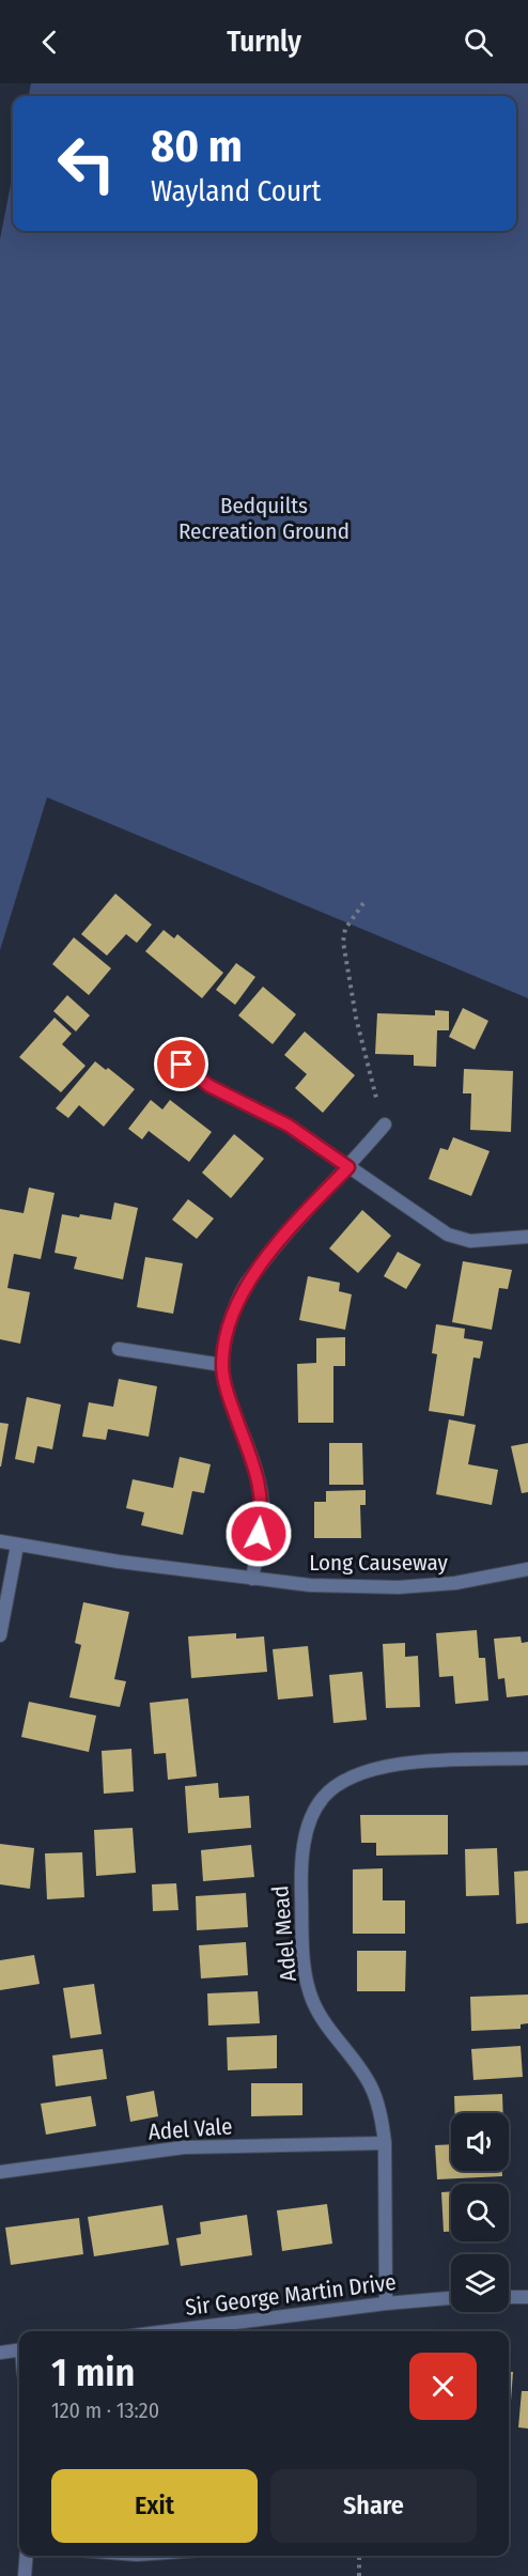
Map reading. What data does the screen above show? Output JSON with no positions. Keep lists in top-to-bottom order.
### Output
{
  "streets": {
    "street": [
      "Long Causeway",
      "Adel Mead",
      "Adel Vale",
      "Sir George Martin Drive"
    ]
  },
  "crossings": [
    ["Adel Mead", "Adel Vale"],
    ["Adel Mead", "Sir George Martin Drive"]
  ],
  "parks": ["Bedquilts Recreation Ground"],
  "page": {
    "header": "Turnly",
    "turn": ["80 m", "Wayland Court"],
    "heading": ["1 min", "120 m · 13:20"],
    "buttons": ["Exit", "Share"]
  }
}
